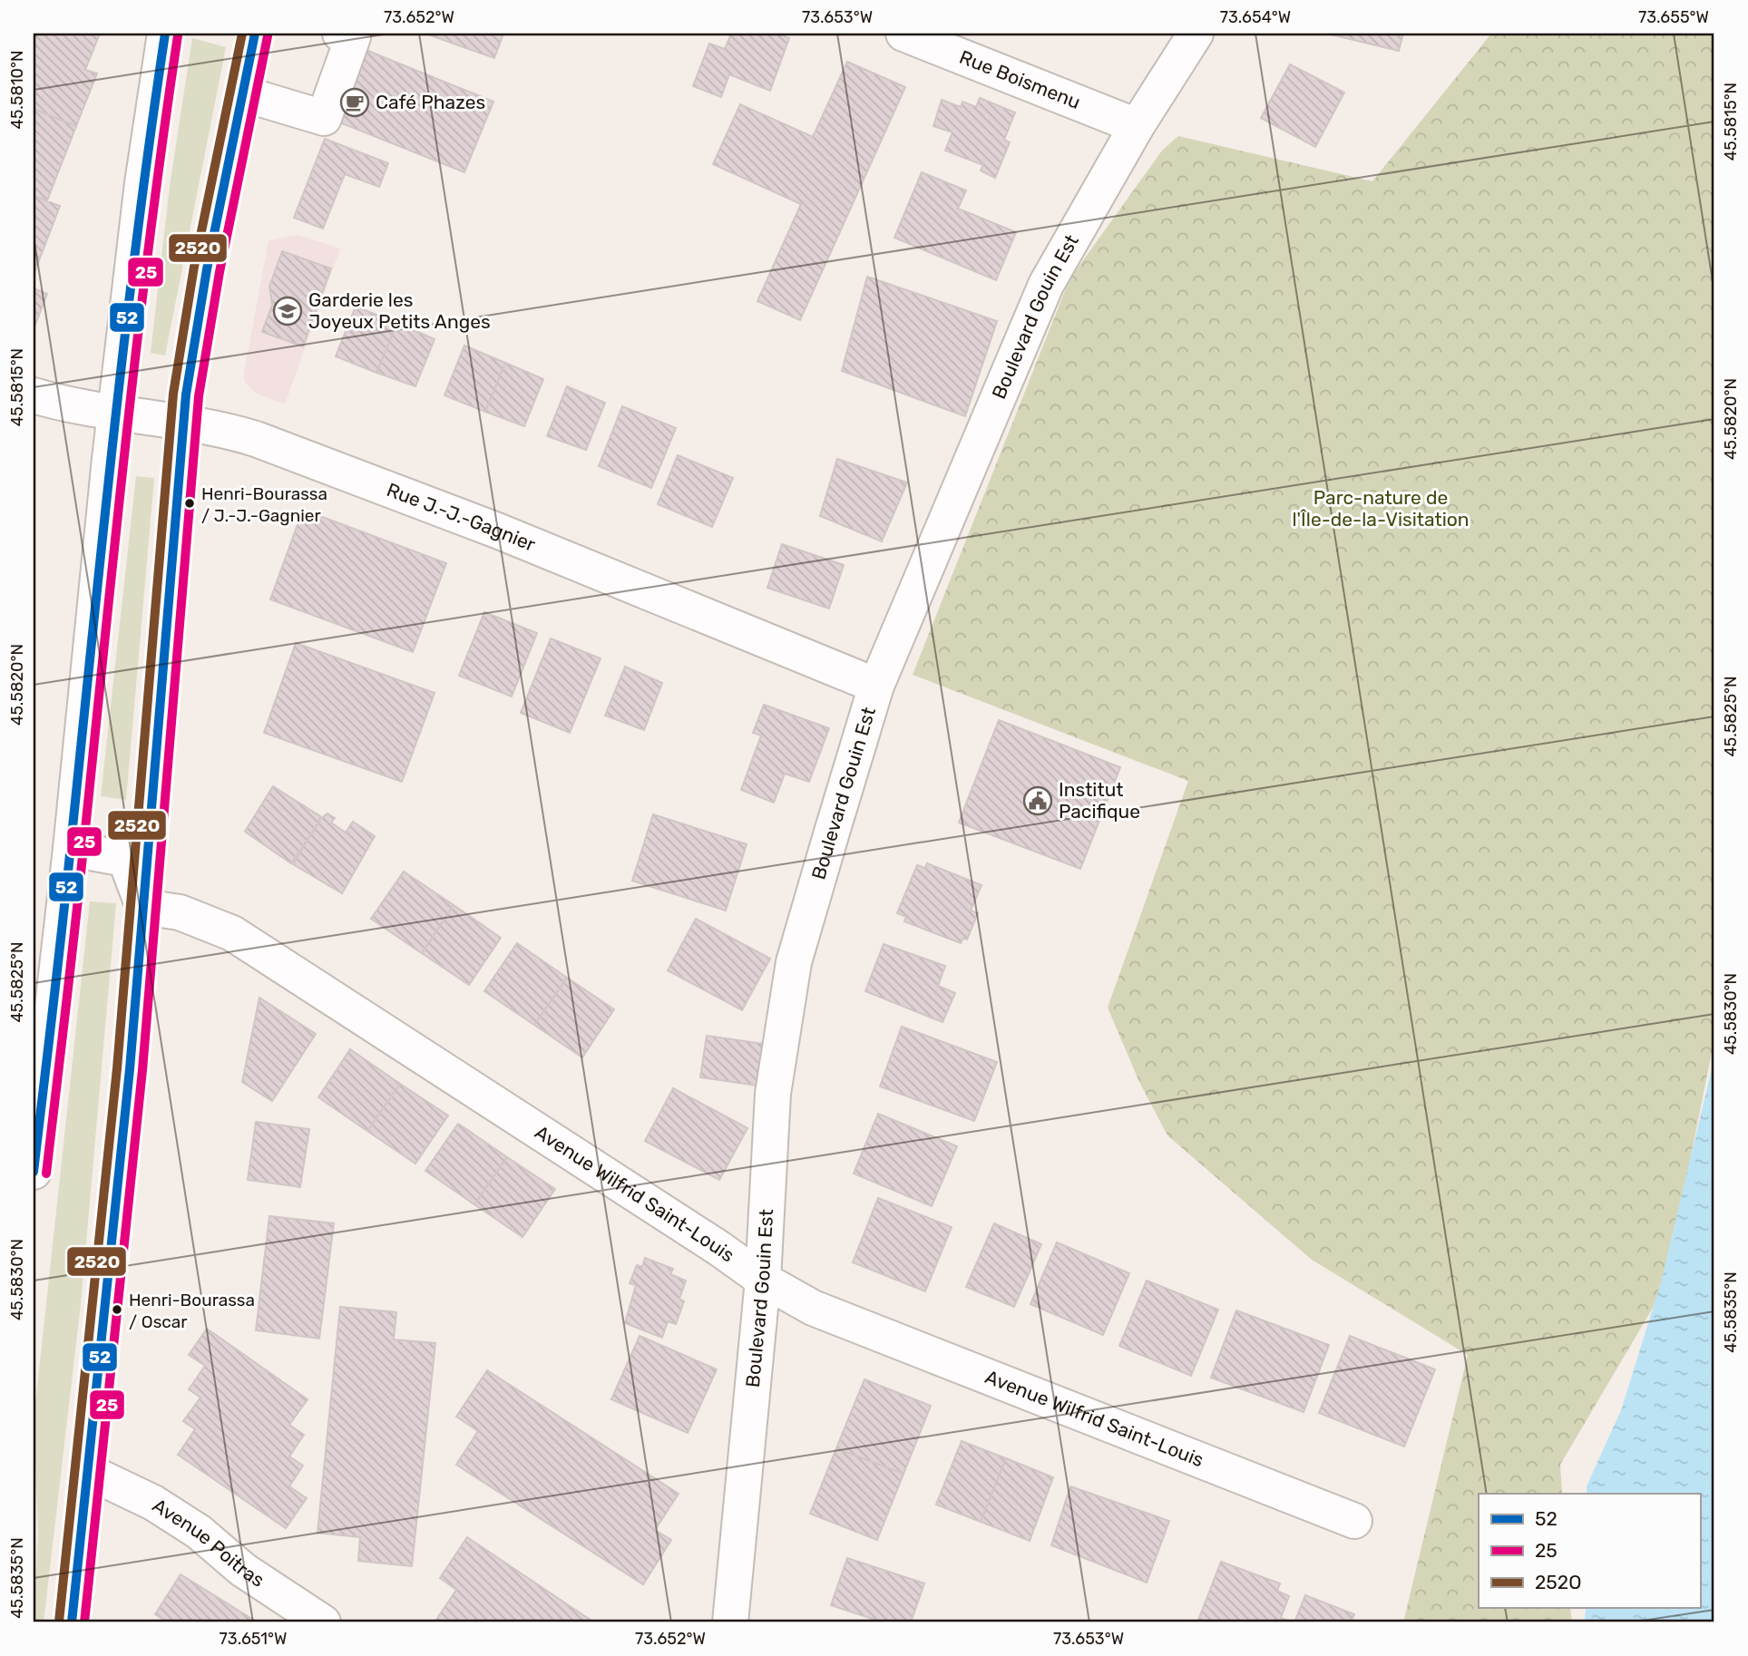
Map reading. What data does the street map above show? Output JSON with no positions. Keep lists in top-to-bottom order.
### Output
{
  "streets": {
    "street": [
      "Rue Boismenu",
      "Boulevard Gouin Est",
      "Rue J.-J.-Gagnier",
      "Avenue Wilfrid Saint-Louis",
      "Avenue Poitras"
    ]
  },
  "crossings": [
    ["Rue Boismenu", "Boulevard Gouin Est"],
    ["Boulevard Gouin Est", "Rue J.-J.-Gagnier"],
    ["Boulevard Gouin Est", "Avenue Wilfrid Saint-Louis"]
  ],
  "parks": ["Parc-nature de l'Île-de-la-Visitation"],
  "places": {
    "cafe": ["Café Phazes"],
    "school or university": ["Garderie les Joyeux Petits Anges"],
    "other": ["Henri-Bourassa / J.-J.-Gagnier", "Henri-Bourassa / Oscar"],
    "public building": ["Institut Pacifique"]
  },
  "lines": ["transit line 52", "transit line 252O", "transit line 25"],
  "legend": ["52", "25", "252O"],
  "coordinates": [
    "73.652°W",
    "73.653°W",
    "73.654°W",
    "73.655°W",
    "45.5810°N",
    "45.5815°N",
    "45.5820°N",
    "45.5825°N",
    "45.5830°N",
    "45.5835°N",
    "73.651°W"
  ]
}
